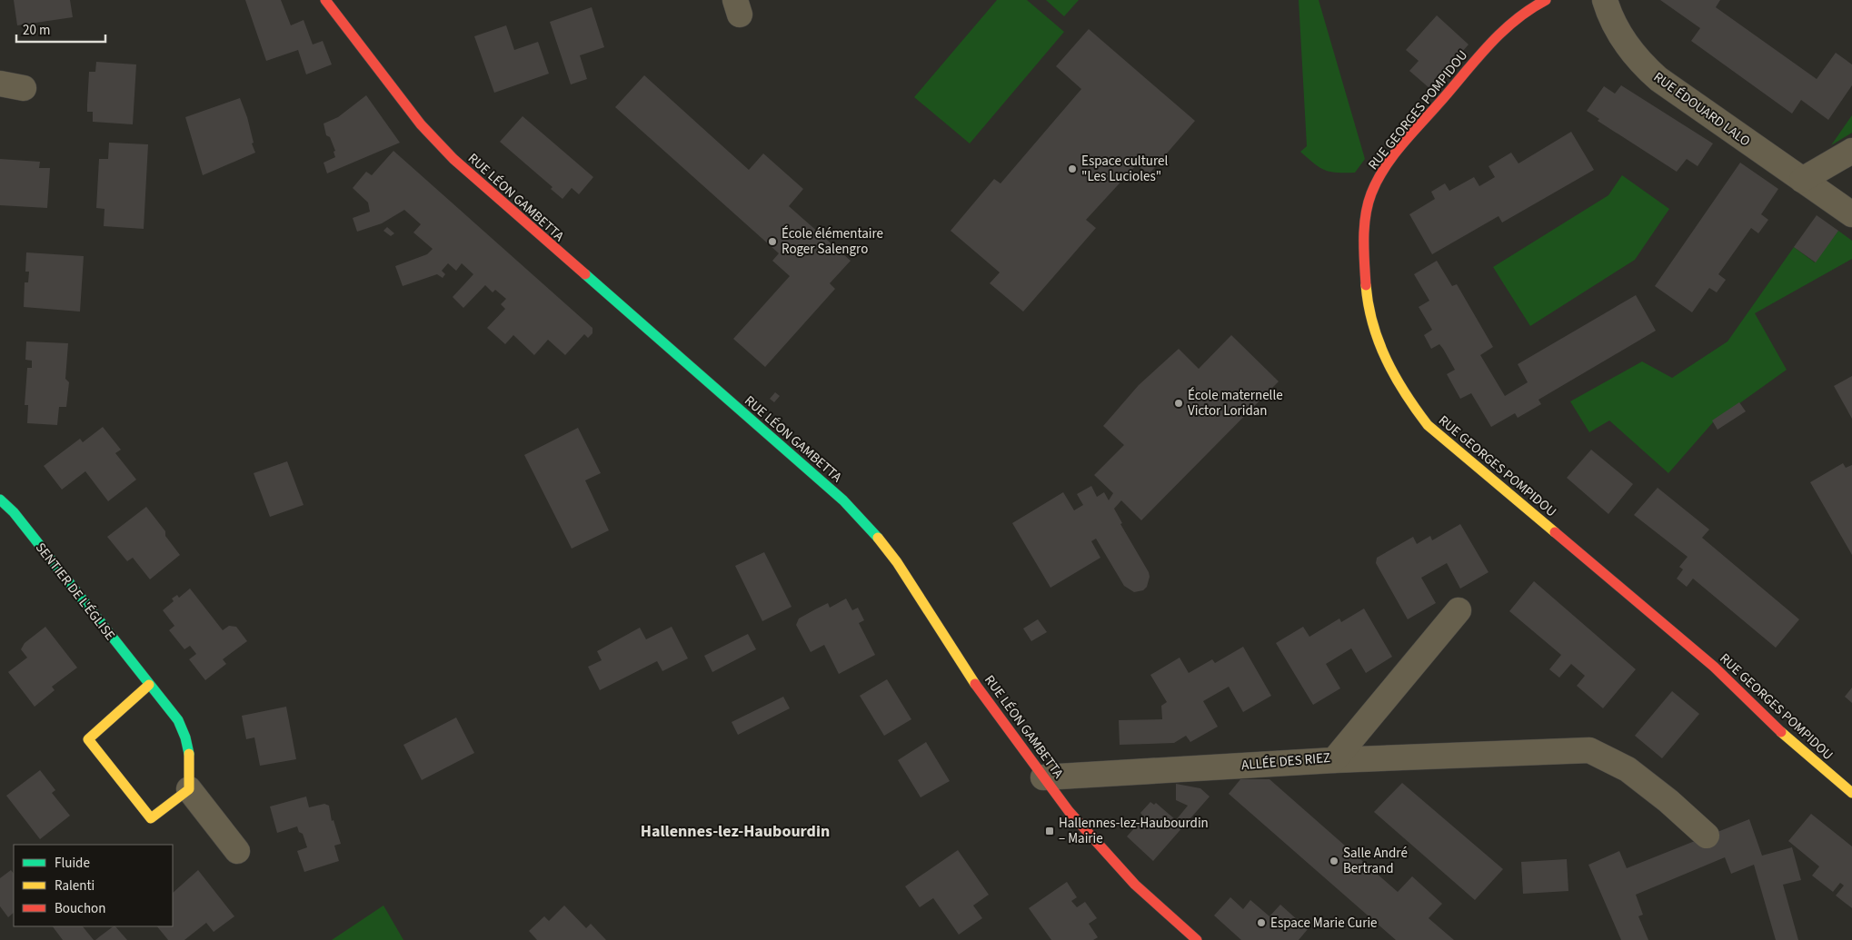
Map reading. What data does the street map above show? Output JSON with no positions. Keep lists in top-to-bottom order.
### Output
{
  "streets": {
    "street": [
      "RUE ÉDOUARD LALO",
      "RUE GEORGES POMPIDOU",
      "RUE LÉON GAMBETTA",
      "SENTIER DE L'ÉGLISE",
      "ALLÉE DES RIEZ"
    ]
  },
  "crossings": [
    ["RUE LÉON GAMBETTA", "ALLÉE DES RIEZ"]
  ],
  "districts": ["Hallennes-lez-Haubourdin"],
  "places": {
    "other": [
      "Espace culturel \"Les Lucioles\"",
      "École élémentaire Roger Salengro",
      "École maternelle Victor Loridan",
      "Salle André Bertrand",
      "Espace Marie Curie"
    ],
    "transit": ["Hallennes-lez-Haubourdin – Mairie"]
  },
  "legend": ["Fluide", "Ralenti", "Bouchon"],
  "scale_bar": "20 m"
}
